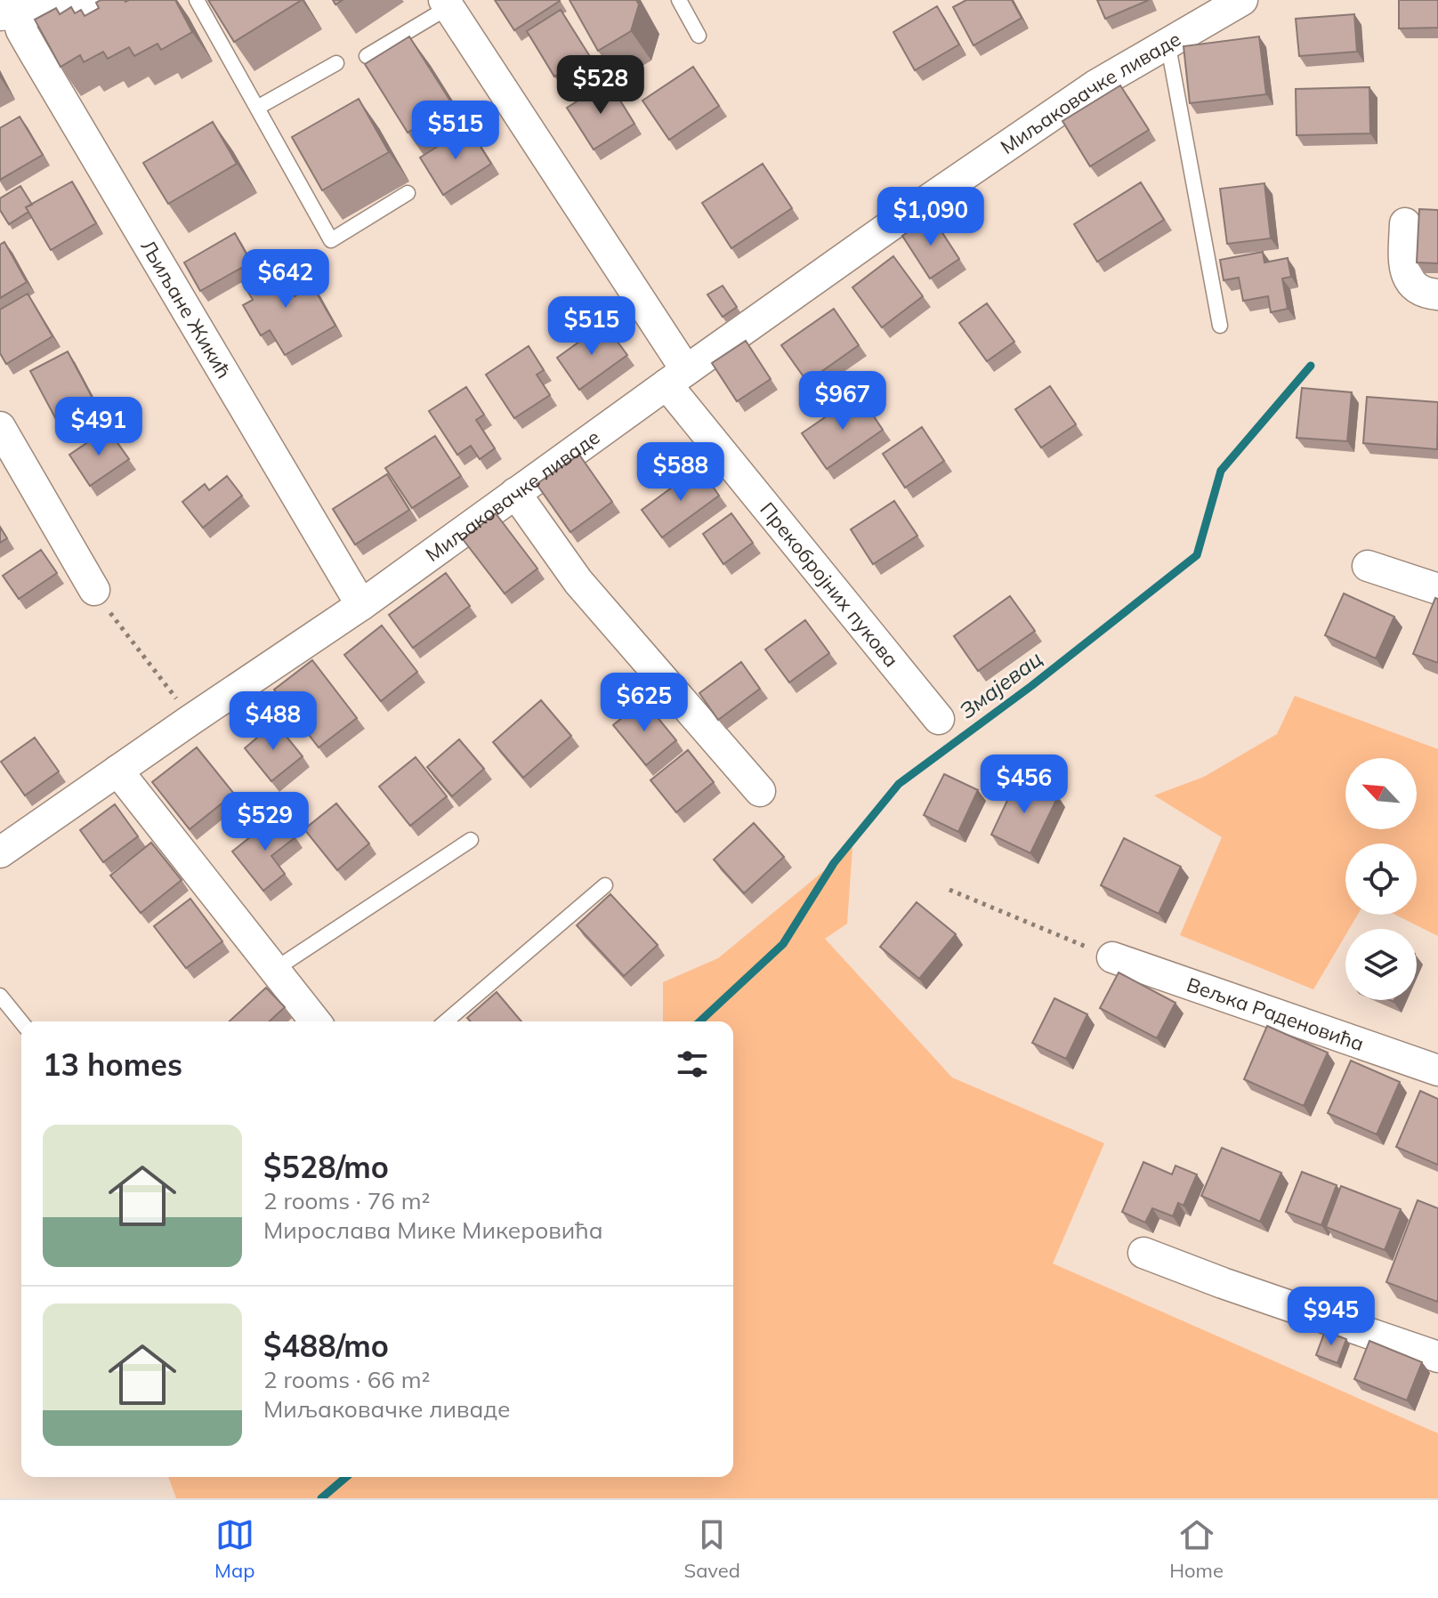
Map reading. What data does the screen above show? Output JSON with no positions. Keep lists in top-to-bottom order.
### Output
{
  "streets": {
    "street": [
      "Миљаковачке ливаде",
      "Љиљане Жикић",
      "Прекобројних пукова",
      "Вељка Раденовића"
    ]
  },
  "crossings": [
    ["Миљаковачке ливаде", "Љиљане Жикић"],
    ["Миљаковачке ливаде", "Прекобројних пукова"]
  ],
  "water": ["Змајевац"],
  "north": "top left",
  "page": {
    "price": [
      "$528",
      "$515",
      "$1,090",
      "$642",
      "$515",
      "$967",
      "$491",
      "$588",
      "$625",
      "$488",
      "$456",
      "$529",
      "$945"
    ],
    "heading": "13 homes",
    "list": [
      {
        "name": "$528/mo",
        "note": "2 rooms · 76 m² · Мирослава Мике Микеровића"
      },
      {
        "name": "$488/mo",
        "note": "2 rooms · 66 m² · Миљаковачке ливаде"
      }
    ],
    "tabs": ["Map", "Saved", "Home"]
  }
}
